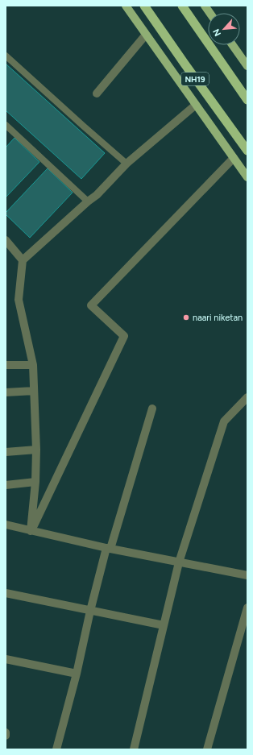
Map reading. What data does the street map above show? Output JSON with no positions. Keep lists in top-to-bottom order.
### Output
{
  "streets": {
    "highway": ["NH19"]
  },
  "places": ["naari niketan"],
  "north": "bottom left"
}
